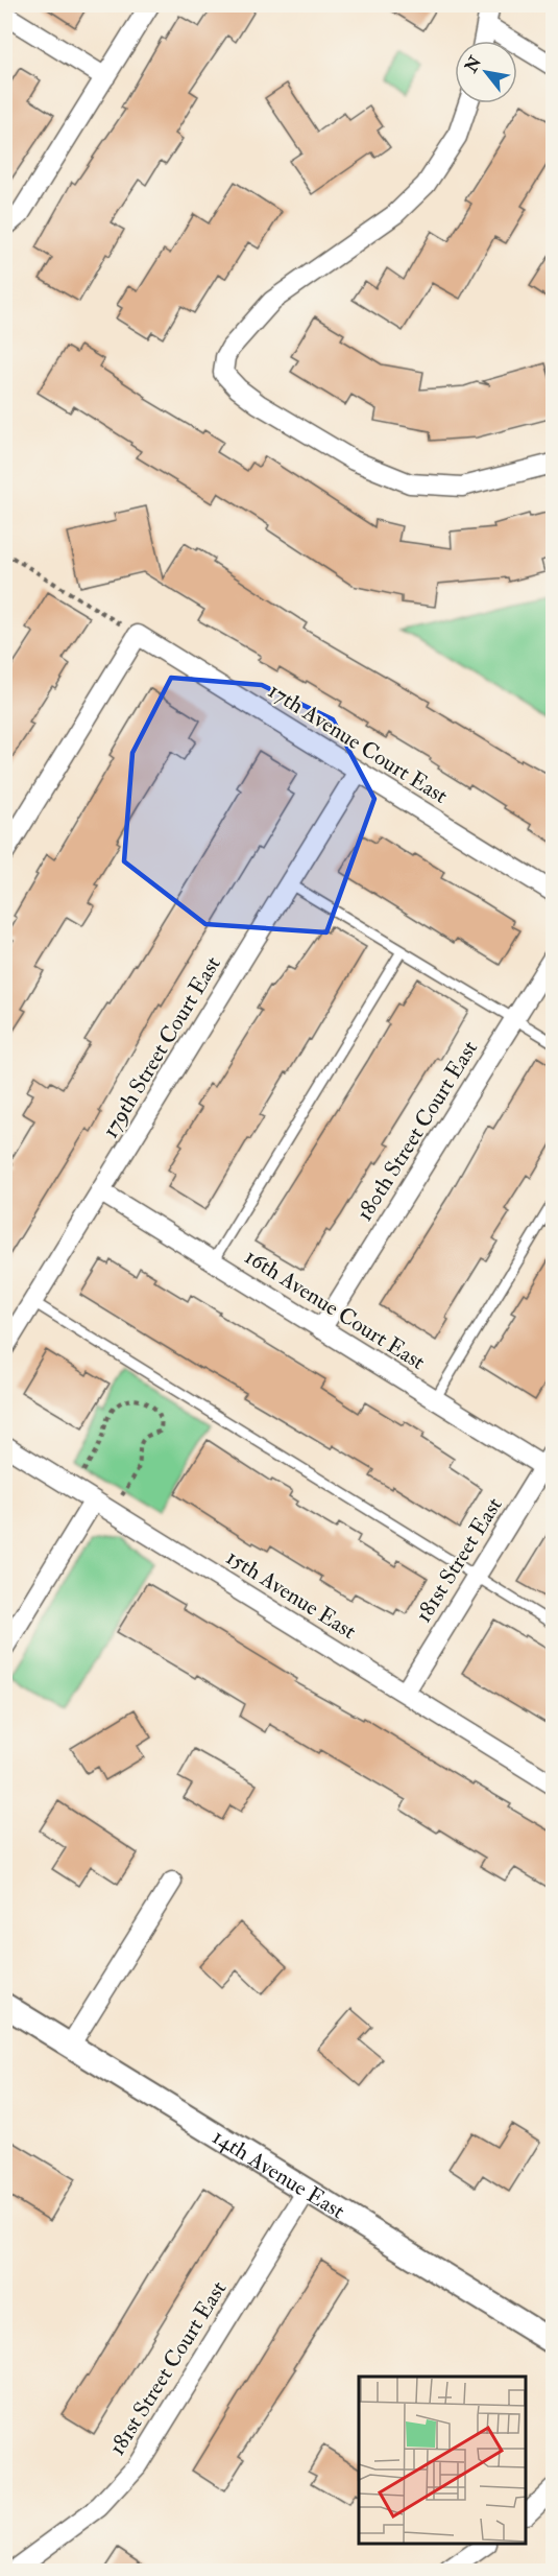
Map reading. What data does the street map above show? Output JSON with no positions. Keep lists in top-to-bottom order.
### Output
{
  "streets": {
    "street": [
      "17th Avenue Court East",
      "179th Street Court East",
      "180th Street Court East",
      "16th Avenue Court East",
      "181st Street East",
      "15th Avenue East",
      "14th Avenue East",
      "181st Street Court East"
    ]
  },
  "crossings": [
    ["17th Avenue Court East", "179th Street Court East"],
    ["179th Street Court East", "16th Avenue Court East"],
    ["180th Street Court East", "16th Avenue Court East"],
    ["16th Avenue Court East", "181st Street East"],
    ["181st Street East", "15th Avenue East"],
    ["14th Avenue East", "181st Street Court East"]
  ],
  "north": "top left"
}
